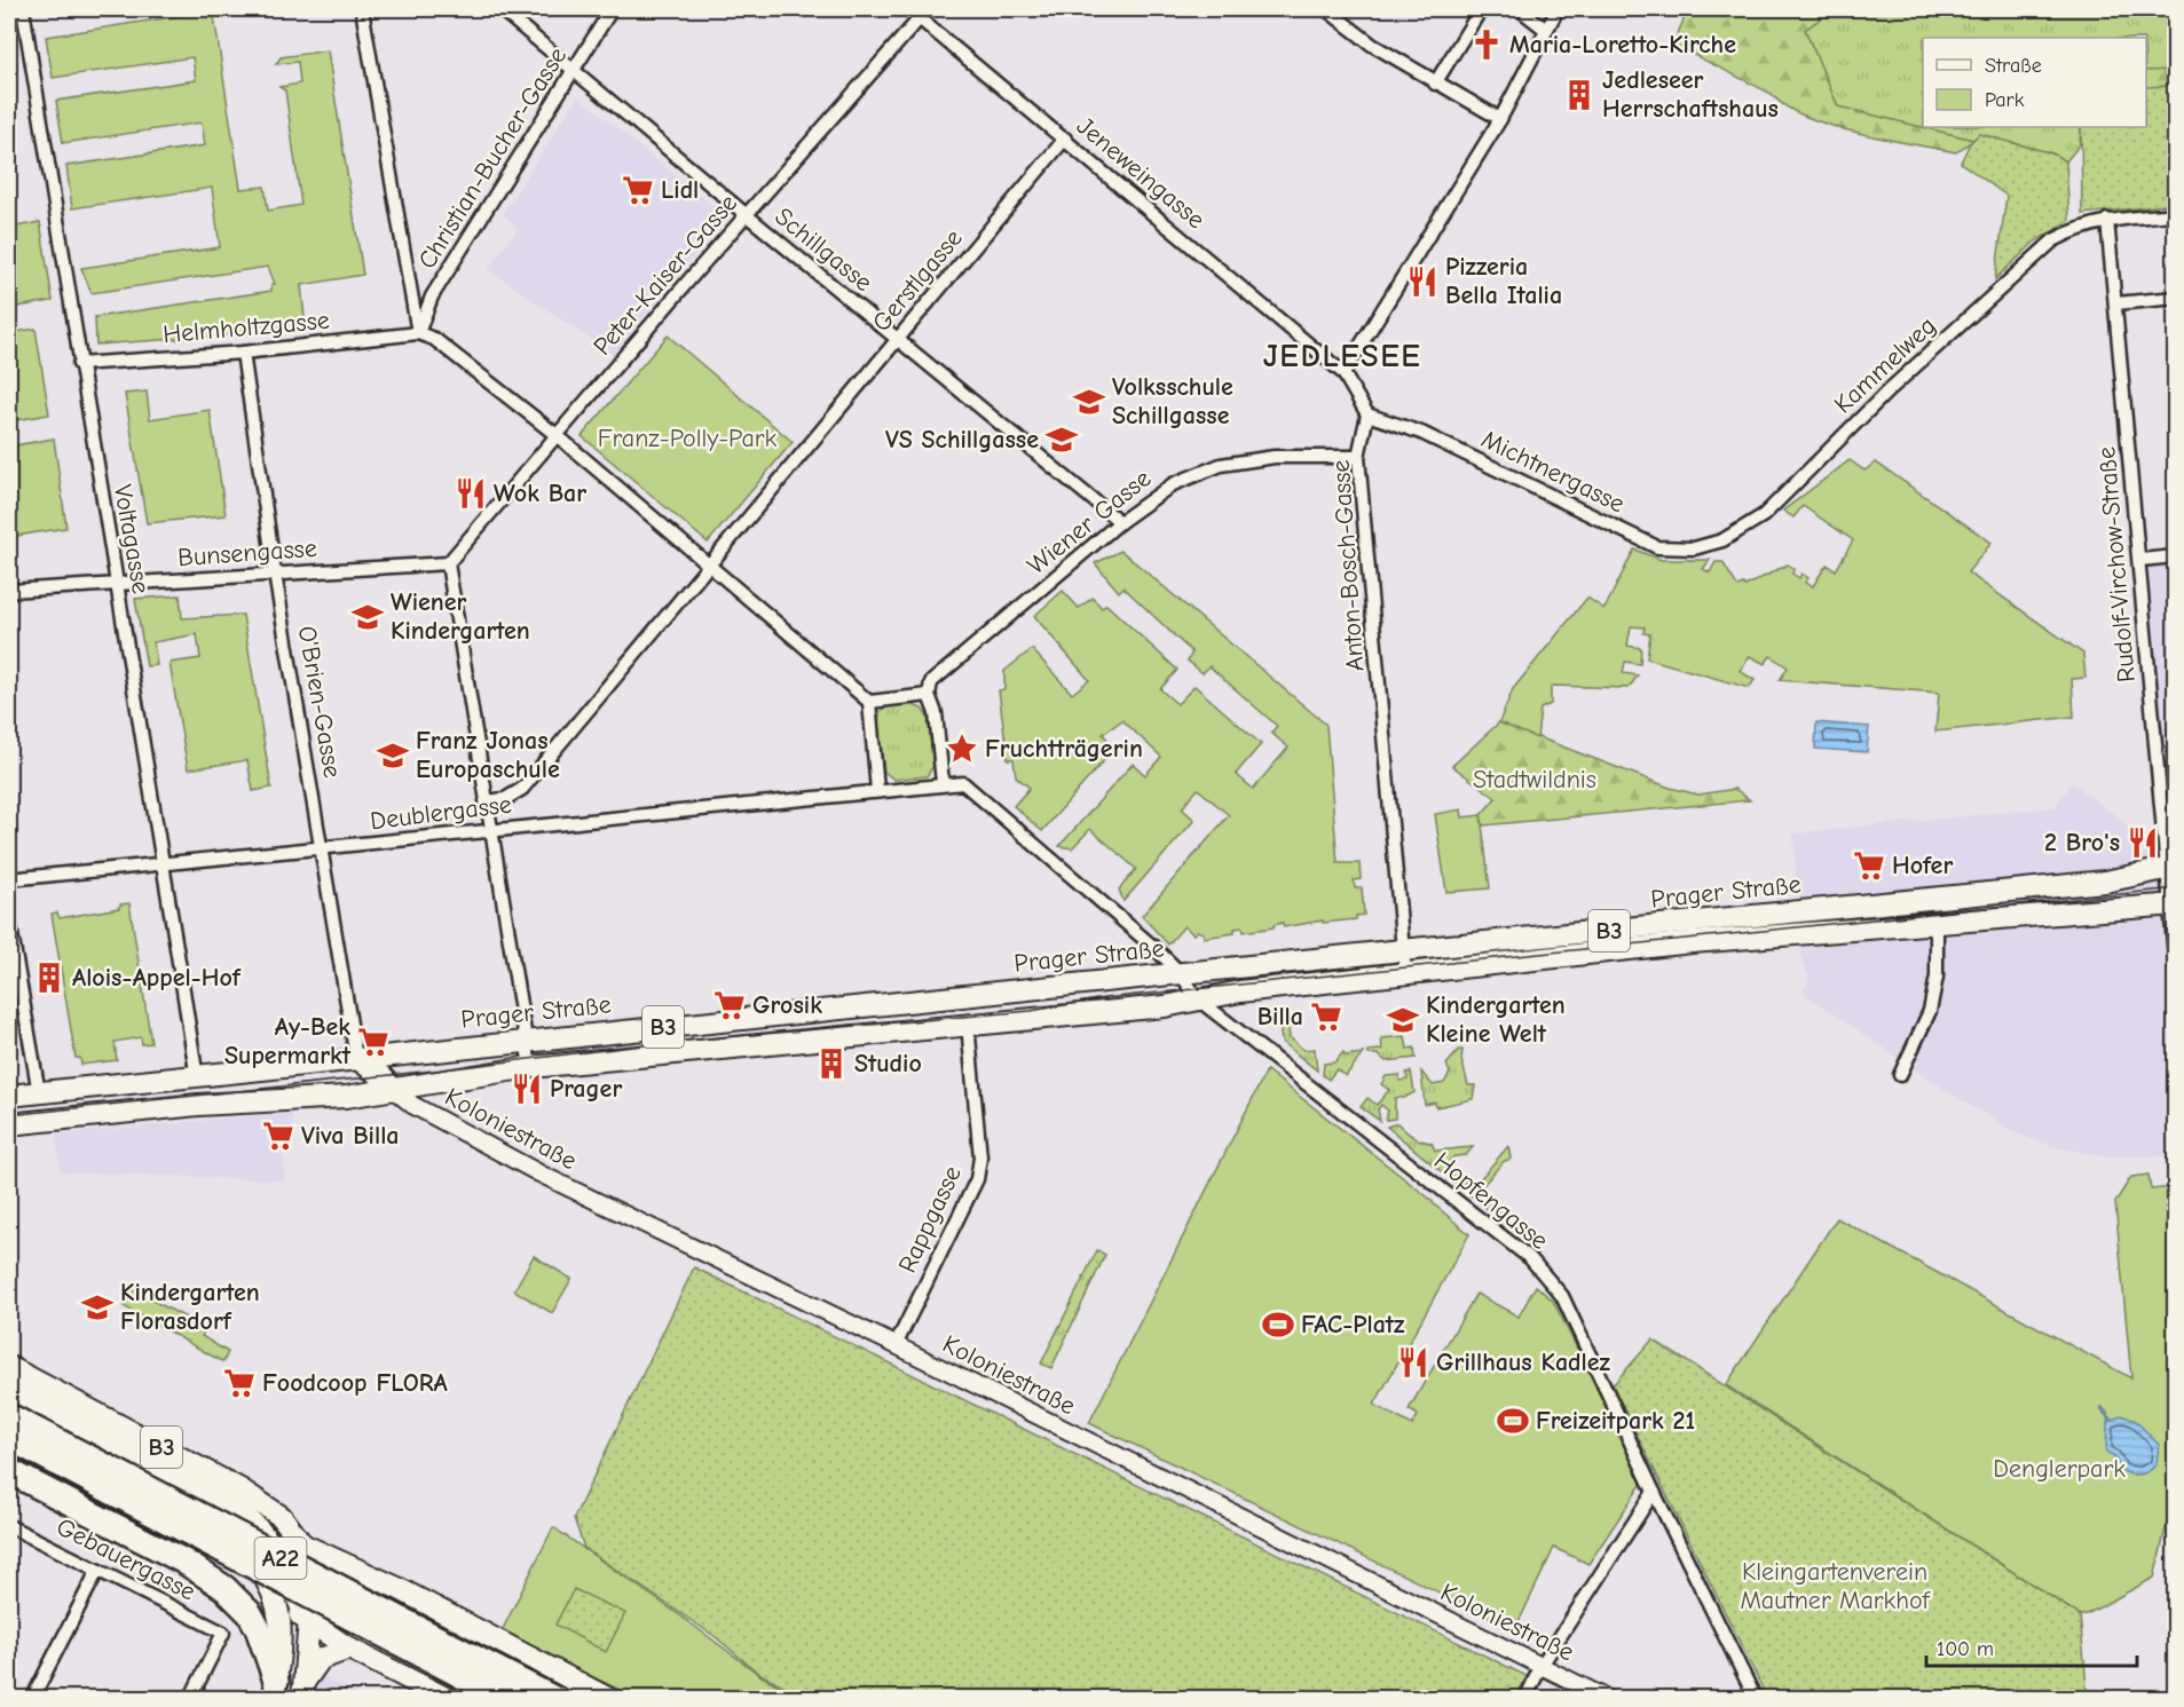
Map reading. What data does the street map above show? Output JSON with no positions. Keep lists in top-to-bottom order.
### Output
{
  "streets": {
    "highway": ["A22"],
    "main road": ["Prager Straße", "B3"],
    "street": [
      "Christian-Bucher-Gasse",
      "Jeneweingasse",
      "Schillgasse",
      "Peter-Kaiser-Gasse",
      "Gerstlgasse",
      "Helmholtzgasse",
      "Kammelweg",
      "Michtnergasse",
      "Wiener Gasse",
      "Voltagasse",
      "Bunsengasse",
      "Rudolf-Virchow-Straße",
      "Anton-Bosch-Gasse",
      "O'Brien-Gasse",
      "Deublergasse",
      "Koloniestraße",
      "Hopfengasse",
      "Rappgasse",
      "Gebauergasse"
    ]
  },
  "crossings": [
    ["Christian-Bucher-Gasse", "Schillgasse"],
    ["Christian-Bucher-Gasse", "Helmholtzgasse"],
    ["Jeneweingasse", "Peter-Kaiser-Gasse"],
    ["Jeneweingasse", "Gerstlgasse"],
    ["Schillgasse", "Peter-Kaiser-Gasse"],
    ["Schillgasse", "Gerstlgasse"],
    ["Schillgasse", "Wiener Gasse"],
    ["Peter-Kaiser-Gasse", "Bunsengasse"],
    ["Helmholtzgasse", "Voltagasse"],
    ["Helmholtzgasse", "O'Brien-Gasse"],
    ["Kammelweg", "Michtnergasse"],
    ["Kammelweg", "Rudolf-Virchow-Straße"],
    ["Michtnergasse", "Anton-Bosch-Gasse"],
    ["Wiener Gasse", "Anton-Bosch-Gasse"],
    ["Voltagasse", "Bunsengasse"],
    ["Voltagasse", "Deublergasse"],
    ["Voltagasse", "Prager Straße"],
    ["Bunsengasse", "O'Brien-Gasse"],
    ["Rudolf-Virchow-Straße", "Prager Straße"],
    ["Anton-Bosch-Gasse", "Prager Straße"],
    ["O'Brien-Gasse", "Deublergasse"],
    ["O'Brien-Gasse", "Prager Straße"],
    ["Deublergasse", "Hopfengasse"],
    ["Prager Straße", "Koloniestraße"],
    ["Prager Straße", "Hopfengasse"],
    ["Prager Straße", "Rappgasse"],
    ["Koloniestraße", "Rappgasse"]
  ],
  "districts": ["JEDLESEE"],
  "parks": [
    "Franz-Polly-Park",
    "Stadtwildnis",
    "Denglerpark",
    "Kleingartenverein Mautner Markhof"
  ],
  "places": {
    "church": ["Maria-Loretto-Kirche"],
    "building": ["Jedleseer Herrschaftshaus", "Alois-Appel-Hof", "Studio"],
    "supermarket": [
      "Lidl",
      "Hofer",
      "Grosik",
      "Billa",
      "Ay-Bek Supermarkt",
      "Viva Billa",
      "Foodcoop FLORA"
    ],
    "restaurant": [
      "Pizzeria Bella Italia",
      "Wok Bar",
      "2 Bro's",
      "Prager",
      "Grillhaus Kadlez"
    ],
    "school or university": [
      "Volksschule Schillgasse",
      "VS Schillgasse",
      "Wiener Kindergarten",
      "Franz Jonas Europaschule",
      "Kindergarten Kleine Welt",
      "Kindergarten Florasdorf"
    ],
    "place": ["Fruchtträgerin"],
    "sports": ["FAC-Platz", "Freizeitpark 21"]
  },
  "legend": ["Straße", "Park"],
  "scale_bar": "100 m"
}
